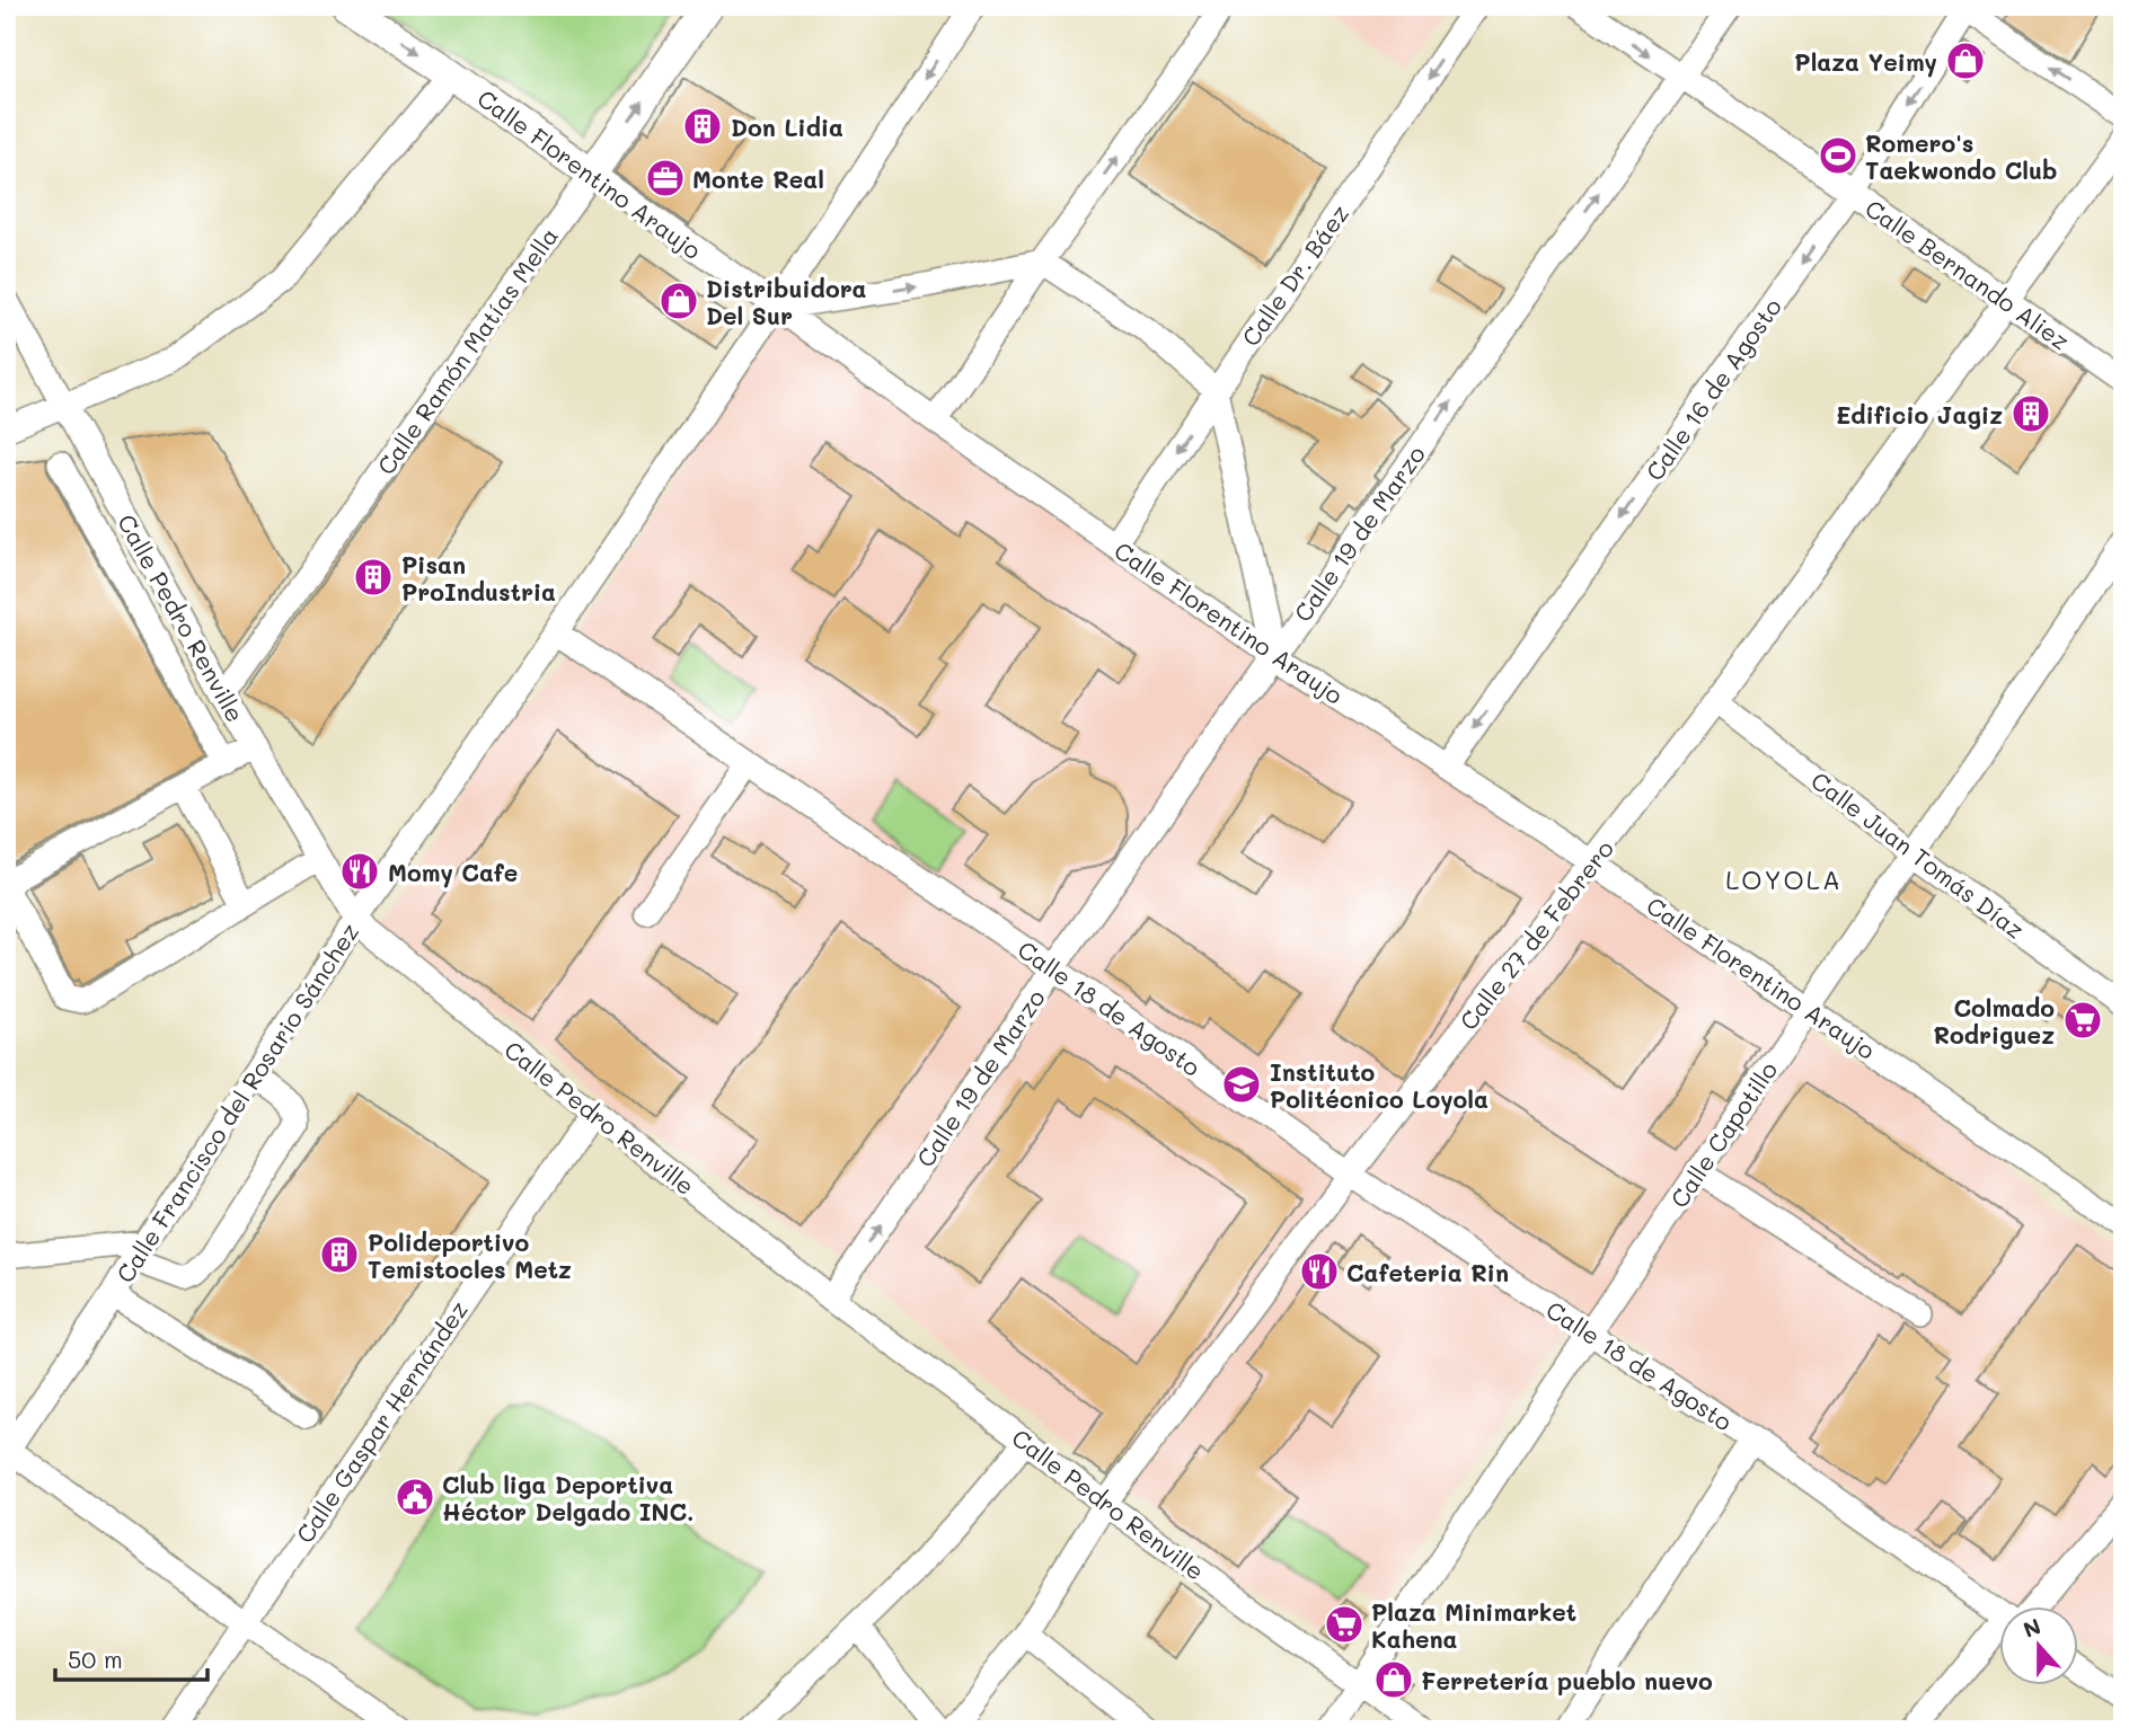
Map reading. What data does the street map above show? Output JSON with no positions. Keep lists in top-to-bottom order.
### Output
{
  "streets": {
    "main road": ["Calle Florentino Araujo", "Calle Ramón Matías Mella"],
    "street": [
      "Calle Bernando Aliez",
      "Calle Dr. Báez",
      "Calle 16 de Agosto",
      "Calle 19 de Marzo",
      "Calle Pedro Renville",
      "Calle Juan Tomás Díaz",
      "Calle 27 de Febrero",
      "Calle 18 de Agosto",
      "Calle Francisco del Rosario Sánchez",
      "Calle Capotillo",
      "Calle Gaspar Hernández"
    ]
  },
  "crossings": [
    ["Calle Florentino Araujo", "Calle Dr. Báez"],
    ["Calle Florentino Araujo", "Calle Ramón Matías Mella"],
    ["Calle Florentino Araujo", "Calle 16 de Agosto"],
    ["Calle Florentino Araujo", "Calle 19 de Marzo"],
    ["Calle Florentino Araujo", "Calle 27 de Febrero"],
    ["Calle Florentino Araujo", "Calle Francisco del Rosario Sánchez"],
    ["Calle Florentino Araujo", "Calle Capotillo"],
    ["Calle Bernando Aliez", "Calle 16 de Agosto"],
    ["Calle Bernando Aliez", "Calle 19 de Marzo"],
    ["Calle Bernando Aliez", "Calle 27 de Febrero"],
    ["Calle Ramón Matías Mella", "Calle Pedro Renville"],
    ["Calle 19 de Marzo", "Calle Pedro Renville"],
    ["Calle 19 de Marzo", "Calle 18 de Agosto"],
    ["Calle Pedro Renville", "Calle 27 de Febrero"],
    ["Calle Pedro Renville", "Calle Francisco del Rosario Sánchez"],
    ["Calle Pedro Renville", "Calle Capotillo"],
    ["Calle Pedro Renville", "Calle Gaspar Hernández"],
    ["Calle Juan Tomás Díaz", "Calle 27 de Febrero"],
    ["Calle Juan Tomás Díaz", "Calle Capotillo"],
    ["Calle 27 de Febrero", "Calle 18 de Agosto"],
    ["Calle 18 de Agosto", "Calle Francisco del Rosario Sánchez"],
    ["Calle 18 de Agosto", "Calle Capotillo"]
  ],
  "one_way": ["Calle Dr. Báez", "Calle 16 de Agosto", "Calle 19 de Marzo"],
  "districts": ["LOYOLA"],
  "places": {
    "shop": ["Plaza Yeimy", "Distribuidora Del Sur", "Ferretería pueblo nuevo"],
    "building": [
      "Don Lidia",
      "Edificio Jagiz",
      "Pisan ProIndustria",
      "Polideportivo Temistocles Metz"
    ],
    "sports": ["Romero's Taekwondo Club"],
    "office": ["Monte Real"],
    "restaurant": ["Momy Cafe", "Cafeteria Rin"],
    "supermarket": ["Colmado Rodriguez", "Plaza Minimarket Kahena"],
    "school or university": ["Instituto Politécnico Loyola"],
    "public building": ["Club liga Deportiva Héctor Delgado INC."]
  },
  "scale_bar": "50 m",
  "north": "top"
}
